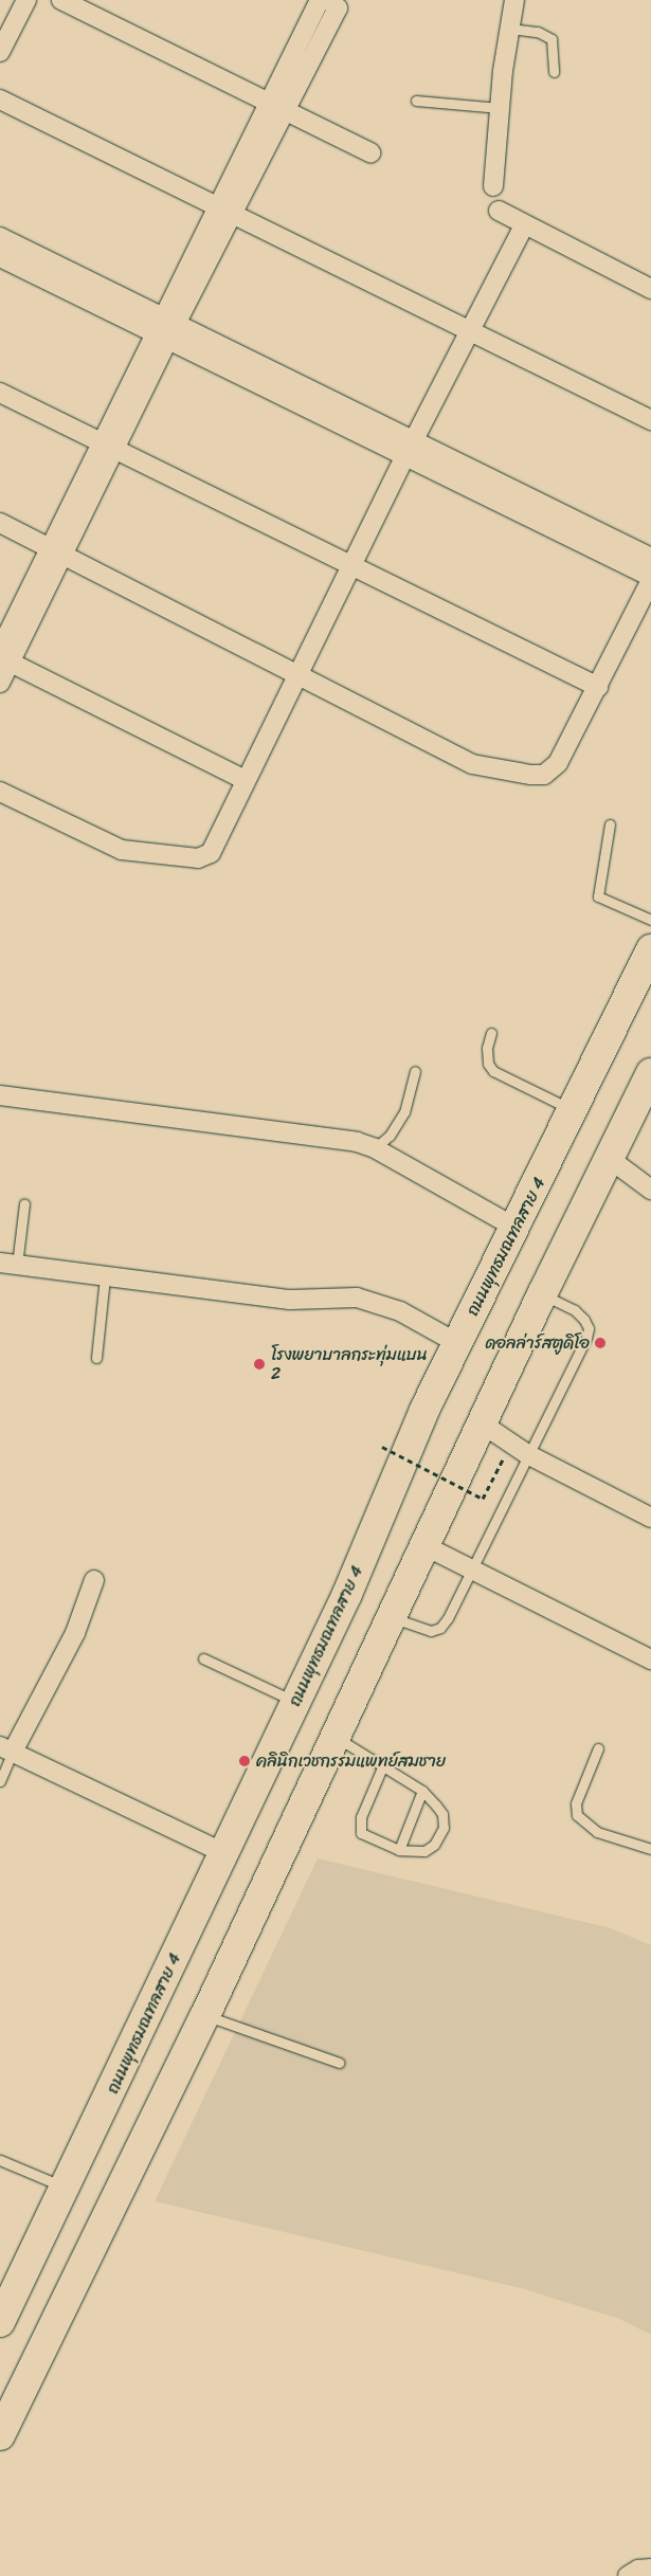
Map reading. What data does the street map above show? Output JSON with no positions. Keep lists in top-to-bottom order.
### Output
{
  "streets": {
    "main road": ["ถนนพุทธมณฑลสาย 4"]
  },
  "places": ["ดอลล่าร์สตูดิโอ", "โรงพยาบาลกระทุ่มแบน 2", "คลินิกเวชกรรมแพทย์สมชาย"]
}
